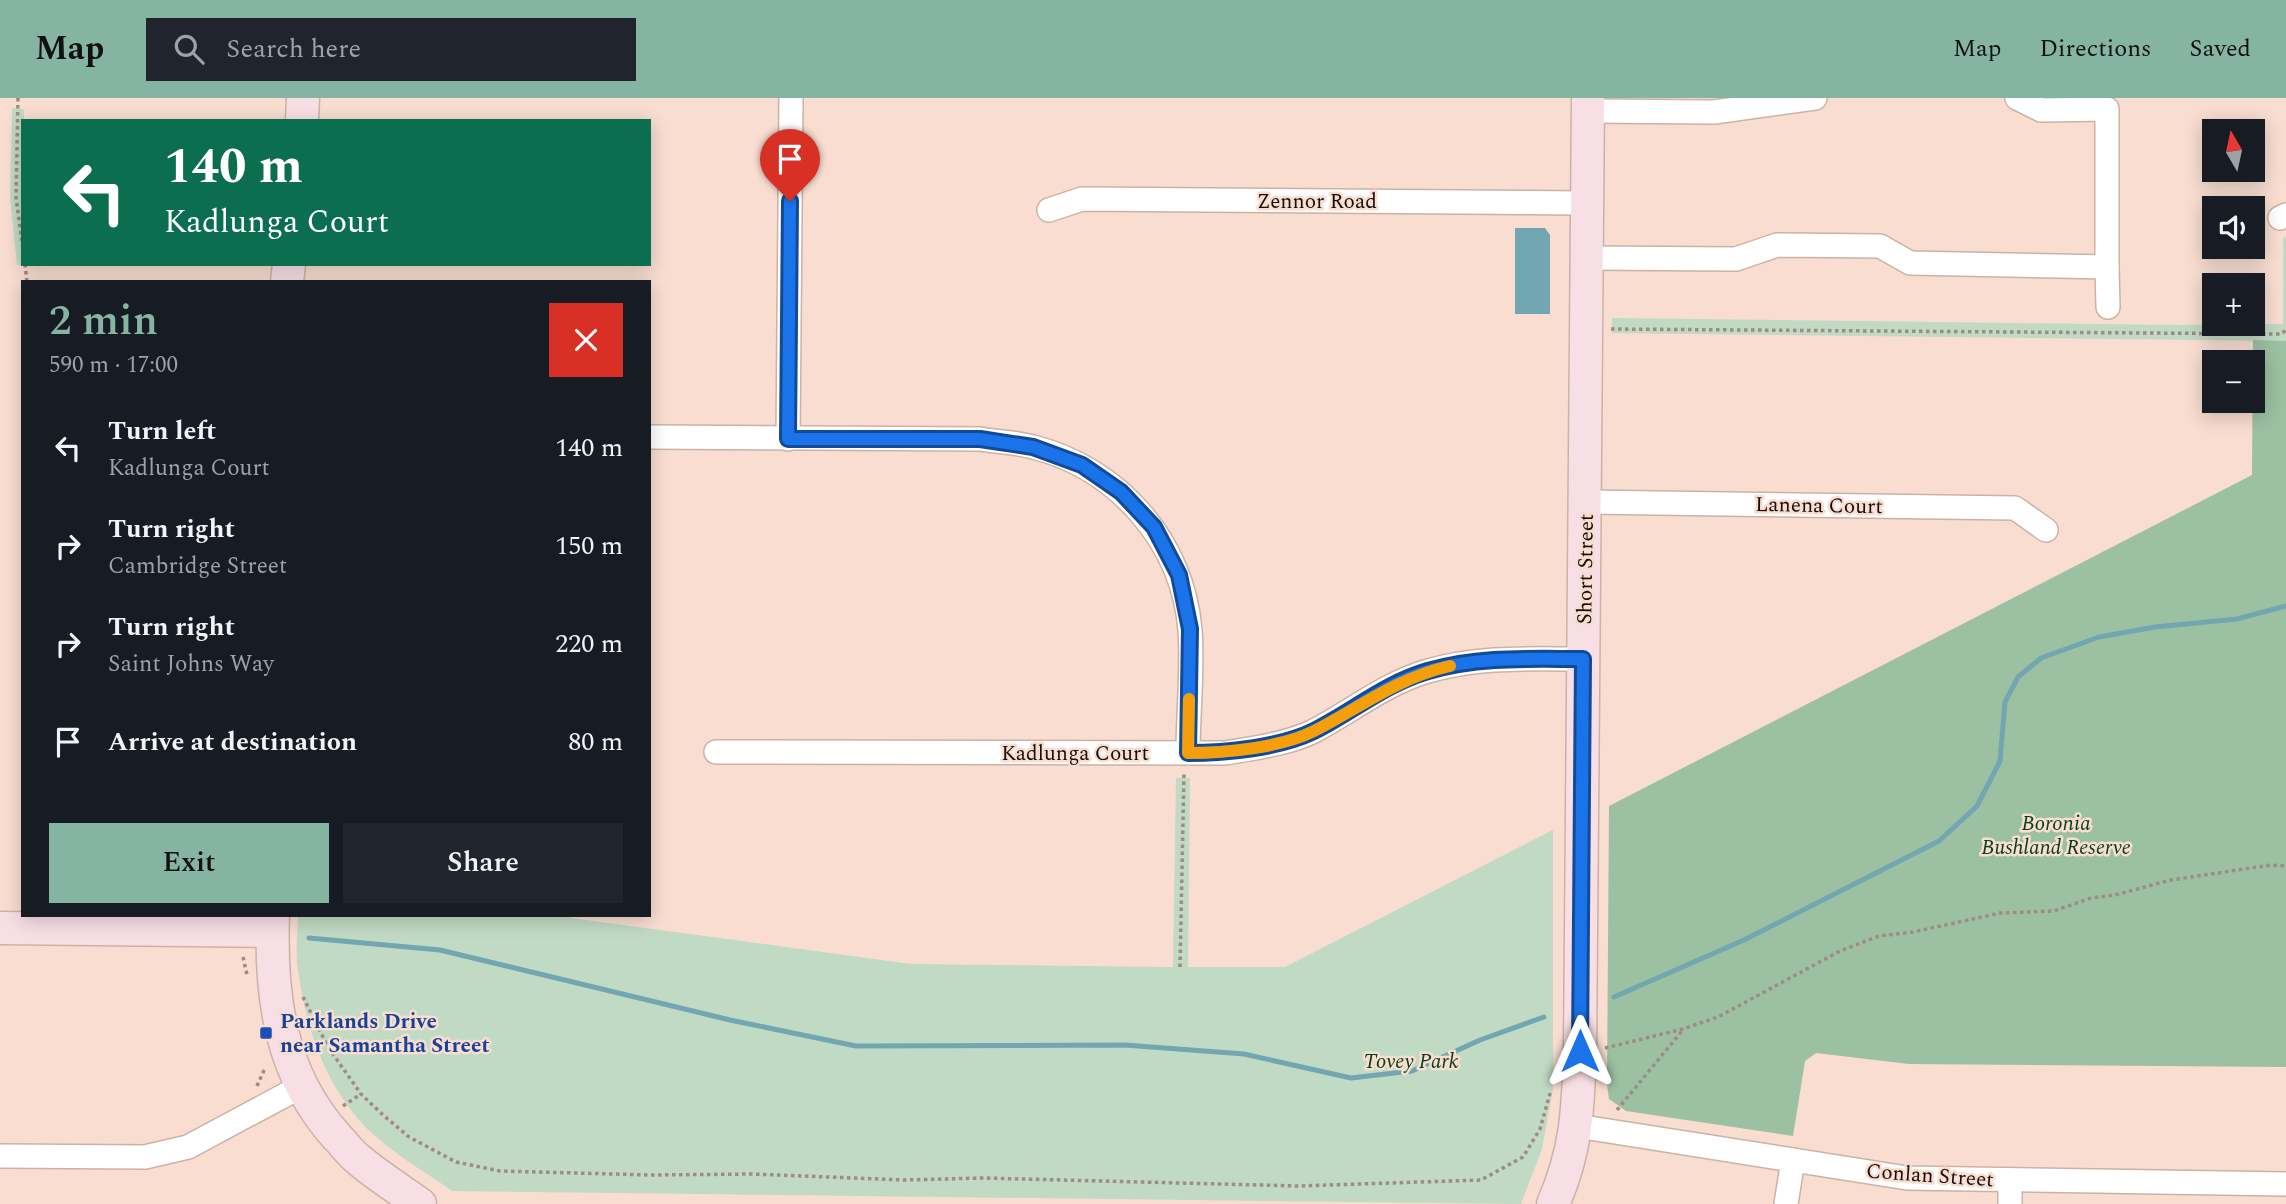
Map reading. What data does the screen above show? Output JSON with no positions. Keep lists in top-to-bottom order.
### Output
{
  "streets": {
    "street": [
      "Zennor Road",
      "Lanena Court",
      "Short Street",
      "Kadlunga Court",
      "Conlan Street"
    ]
  },
  "crossings": [
    ["Zennor Road", "Short Street"],
    ["Lanena Court", "Short Street"],
    ["Short Street", "Kadlunga Court"],
    ["Short Street", "Conlan Street"]
  ],
  "parks": ["Boronia Bushland Reserve", "Tovey Park"],
  "places": {
    "transit": ["Parklands Drive near Samantha Street"]
  },
  "north": "top",
  "page": {
    "header": "Map",
    "search": "Search here",
    "nav": ["Map", "Directions", "Saved"],
    "map_buttons": ["+", "−"],
    "turn": ["140 m", "Kadlunga Court"],
    "heading": ["2 min", "590 m · 17:00"],
    "list": [
      {
        "name": "Turn left",
        "note": "Kadlunga Court",
        "value": "140 m"
      },
      {
        "name": "Turn right",
        "note": "Cambridge Street",
        "value": "150 m"
      },
      {
        "name": "Turn right",
        "note": "Saint Johns Way",
        "value": "220 m"
      },
      {
        "name": "Arrive at destination",
        "value": "80 m"
      }
    ],
    "buttons": ["Exit", "Share"]
  }
}
